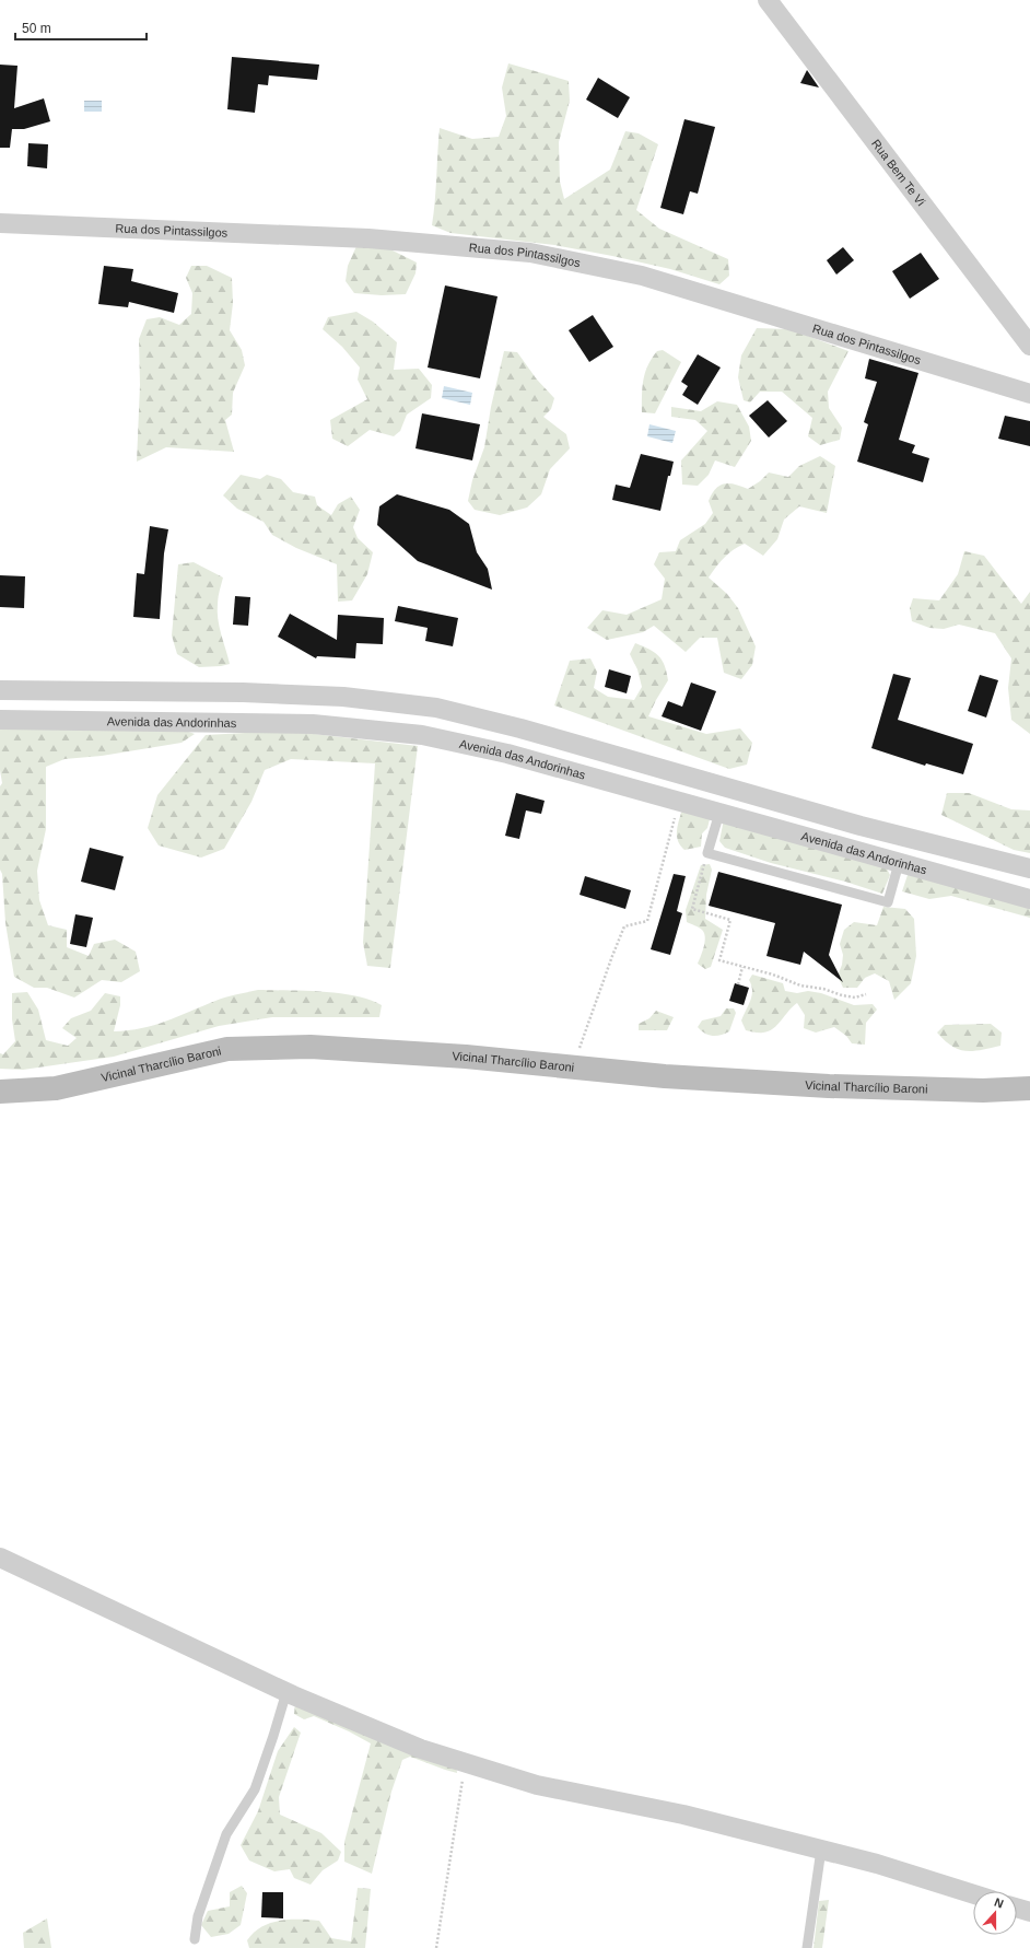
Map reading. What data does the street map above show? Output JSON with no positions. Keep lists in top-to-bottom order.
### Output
{
  "streets": {
    "main road": ["Vicinal Tharcílio Baroni"],
    "street": ["Rua Bem Te Vi", "Rua dos Pintassilgos", "Avenida das Andorinhas"]
  },
  "scale_bar": "50 m",
  "north": "top"
}
